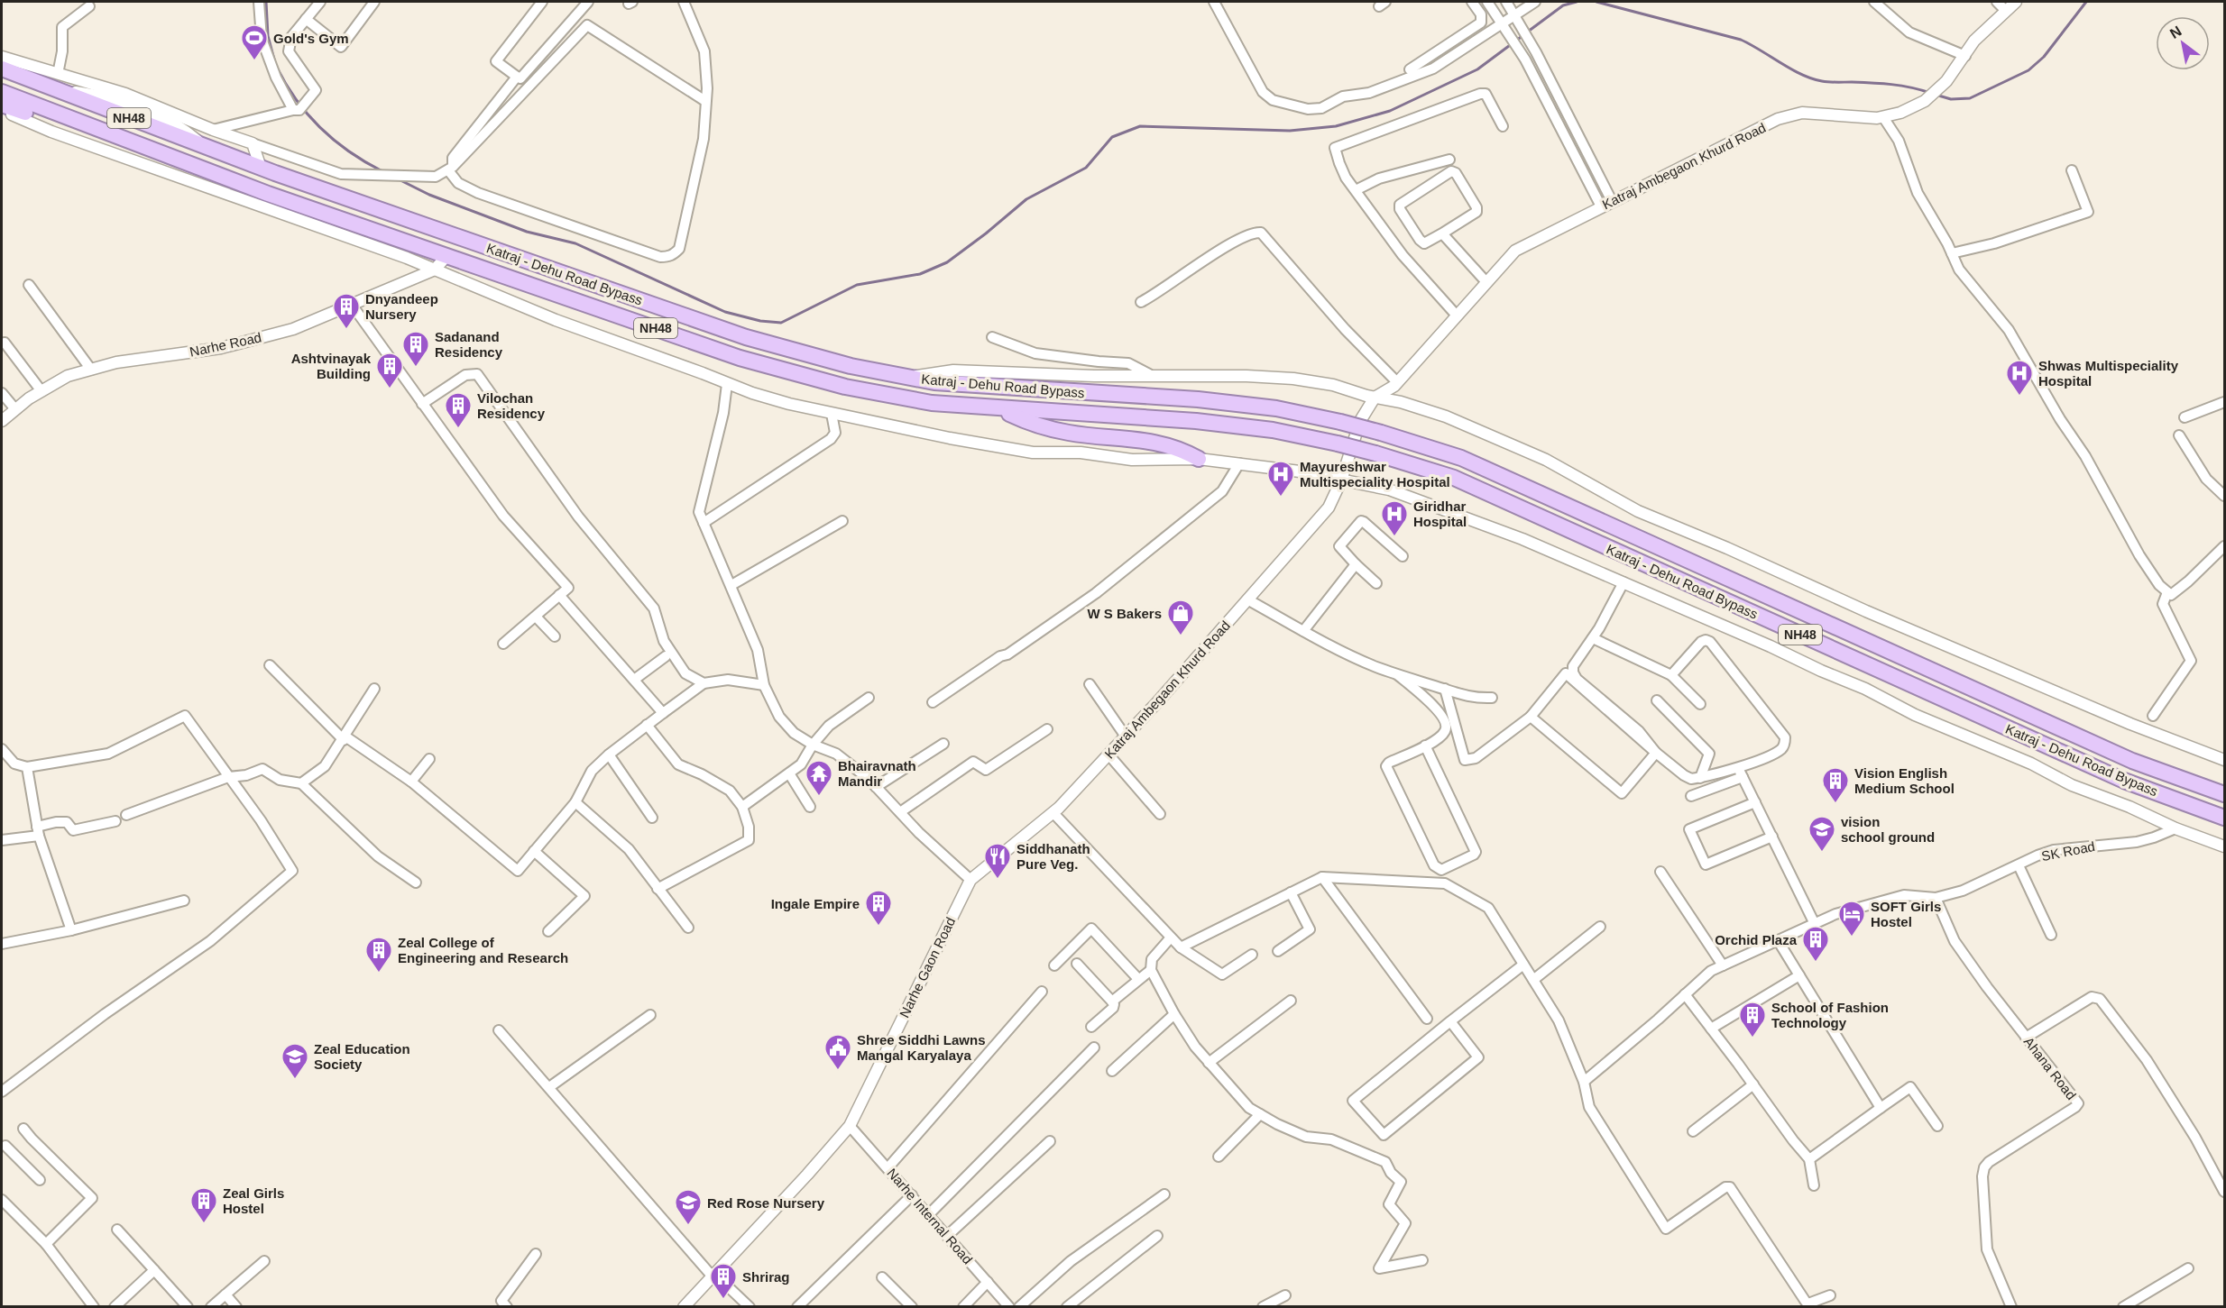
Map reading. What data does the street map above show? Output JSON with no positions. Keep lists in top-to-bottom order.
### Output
{
  "streets": {
    "highway": ["NH48", "Katraj - Dehu Road Bypass"],
    "street": [
      "Katraj Ambegaon Khurd Road",
      "Narhe Road",
      "SK Road",
      "Narhe Gaon Road",
      "Ahana Road",
      "Narhe Internal Road"
    ]
  },
  "crossings": [
    ["Katraj Ambegaon Khurd Road", "Narhe Gaon Road"],
    ["Katraj - Dehu Road Bypass", "Narhe Road"],
    ["SK Road", "Ahana Road"],
    ["Narhe Gaon Road", "Narhe Internal Road"]
  ],
  "places": {
    "sports": ["Gold's Gym"],
    "building": [
      "Dnyandeep Nursery",
      "Sadanand Residency",
      "Ashtvinayak Building",
      "Vilochan Residency",
      "Vision English Medium School",
      "Ingale Empire",
      "Orchid Plaza",
      "Zeal College of Engineering and Research",
      "School of Fashion Technology",
      "Zeal Girls Hostel",
      "Shrirag"
    ],
    "hospital": ["Shwas Multispeciality Hospital", "Mayureshwar Multispeciality Hospital", "Giridhar Hospital"],
    "shop": ["W S Bakers"],
    "temple": ["Bhairavnath Mandir"],
    "school or university": ["vision school ground", "Zeal Education Society", "Red Rose Nursery"],
    "restaurant": ["Siddhanath Pure Veg."],
    "hotel": ["SOFT Girls Hostel"],
    "public building": ["Shree Siddhi Lawns Mangal Karyalaya"]
  },
  "north": "top left"
}
